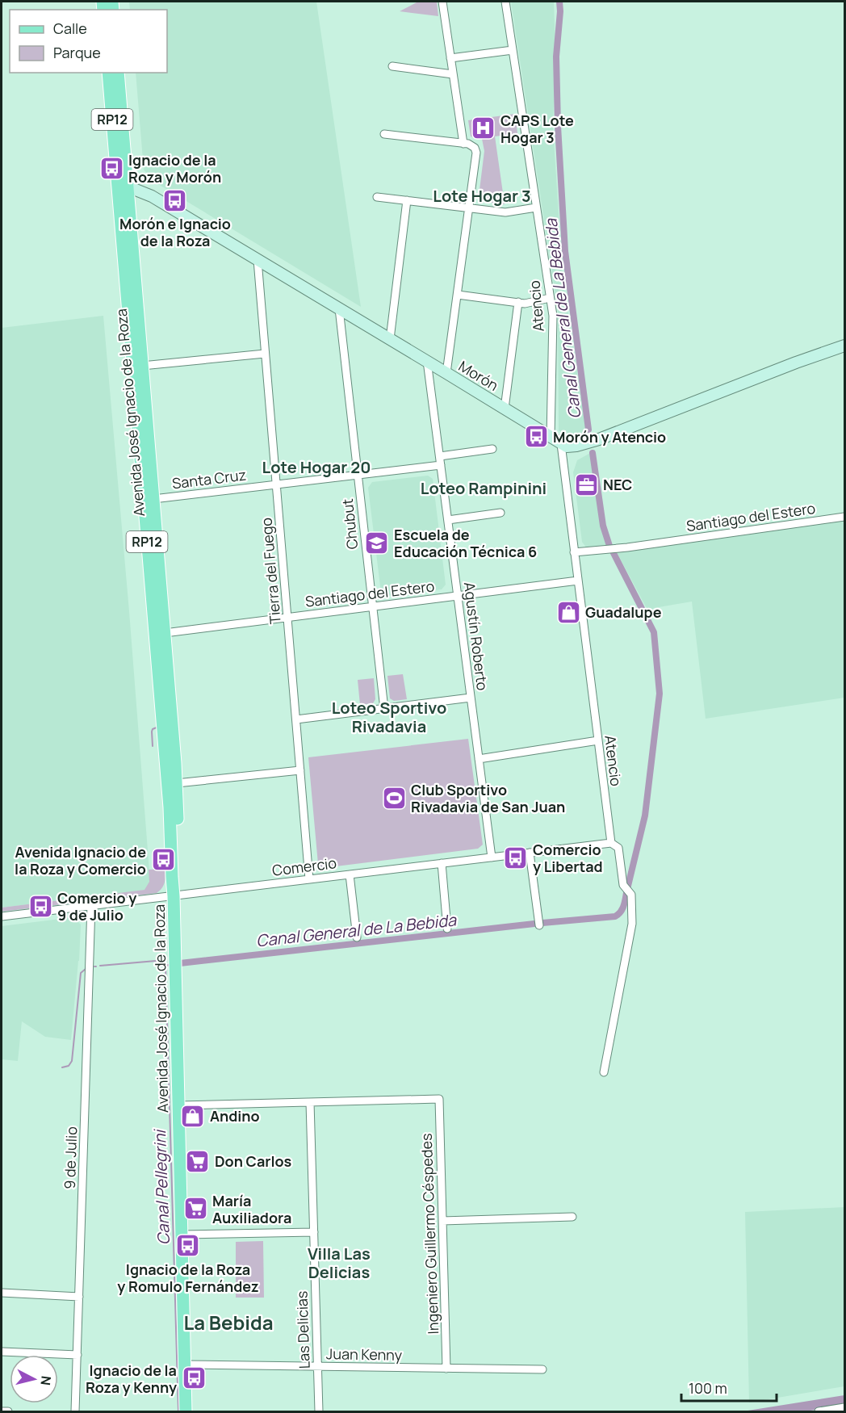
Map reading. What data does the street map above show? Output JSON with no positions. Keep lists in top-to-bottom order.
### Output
{
  "streets": {
    "main road": ["RP12", "Avenida José Ignacio de la Roza"],
    "street": [
      "Atencio",
      "Morón",
      "Santa Cruz",
      "Santiago del Estero",
      "Chubut",
      "Tierra del Fuego",
      "Agustín Roberto",
      "Comercio",
      "9 de Julio",
      "Ingeniero Guillermo Céspedes",
      "Las Delicias",
      "Juan Kenny"
    ]
  },
  "crossings": [
    ["Atencio", "Morón"],
    ["Atencio", "Santiago del Estero"],
    ["Atencio", "Comercio"],
    ["Morón", "Avenida José Ignacio de la Roza"],
    ["Morón", "Chubut"],
    ["Morón", "Tierra del Fuego"],
    ["Morón", "Agustín Roberto"],
    ["Avenida José Ignacio de la Roza", "Santa Cruz"],
    ["Avenida José Ignacio de la Roza", "Santiago del Estero"],
    ["Avenida José Ignacio de la Roza", "Comercio"],
    ["Avenida José Ignacio de la Roza", "Juan Kenny"],
    ["Santa Cruz", "Chubut"],
    ["Santa Cruz", "Tierra del Fuego"],
    ["Santa Cruz", "Agustín Roberto"],
    ["Santiago del Estero", "Chubut"],
    ["Santiago del Estero", "Tierra del Fuego"],
    ["Santiago del Estero", "Agustín Roberto"],
    ["Tierra del Fuego", "Comercio"],
    ["Agustín Roberto", "Comercio"],
    ["Comercio", "9 de Julio"],
    ["Ingeniero Guillermo Céspedes", "Las Delicias"],
    ["Ingeniero Guillermo Céspedes", "Juan Kenny"],
    ["Las Delicias", "Juan Kenny"]
  ],
  "districts": [
    "Lote Hogar 3",
    "Lote Hogar 20",
    "Loteo Rampinini",
    "Loteo Sportivo Rivadavia",
    "Villa Las Delicias",
    "La Bebida"
  ],
  "water": ["Canal General de La Bebida", "Canal Pellegrini"],
  "places": {
    "hospital": ["CAPS Lote Hogar 3"],
    "bus stop": [
      "Ignacio de la Roza y Morón",
      "Morón e Ignacio de la Roza",
      "Morón y Atencio",
      "Comercio y Libertad",
      "Avenida Ignacio de la Roza y Comercio",
      "Comercio y 9 de Julio",
      "Ignacio de la Roza y Romulo Fernández",
      "Ignacio de la Roza y Kenny"
    ],
    "office": ["NEC"],
    "school or university": ["Escuela de Educación Técnica 6"],
    "shop": ["Guadalupe", "Andino"],
    "sports": ["Club Sportivo Rivadavia de San Juan"],
    "supermarket": ["Don Carlos", "María Auxiliadora"]
  },
  "legend": ["Calle", "Parque"],
  "scale_bar": "100 m",
  "north": "right"
}
